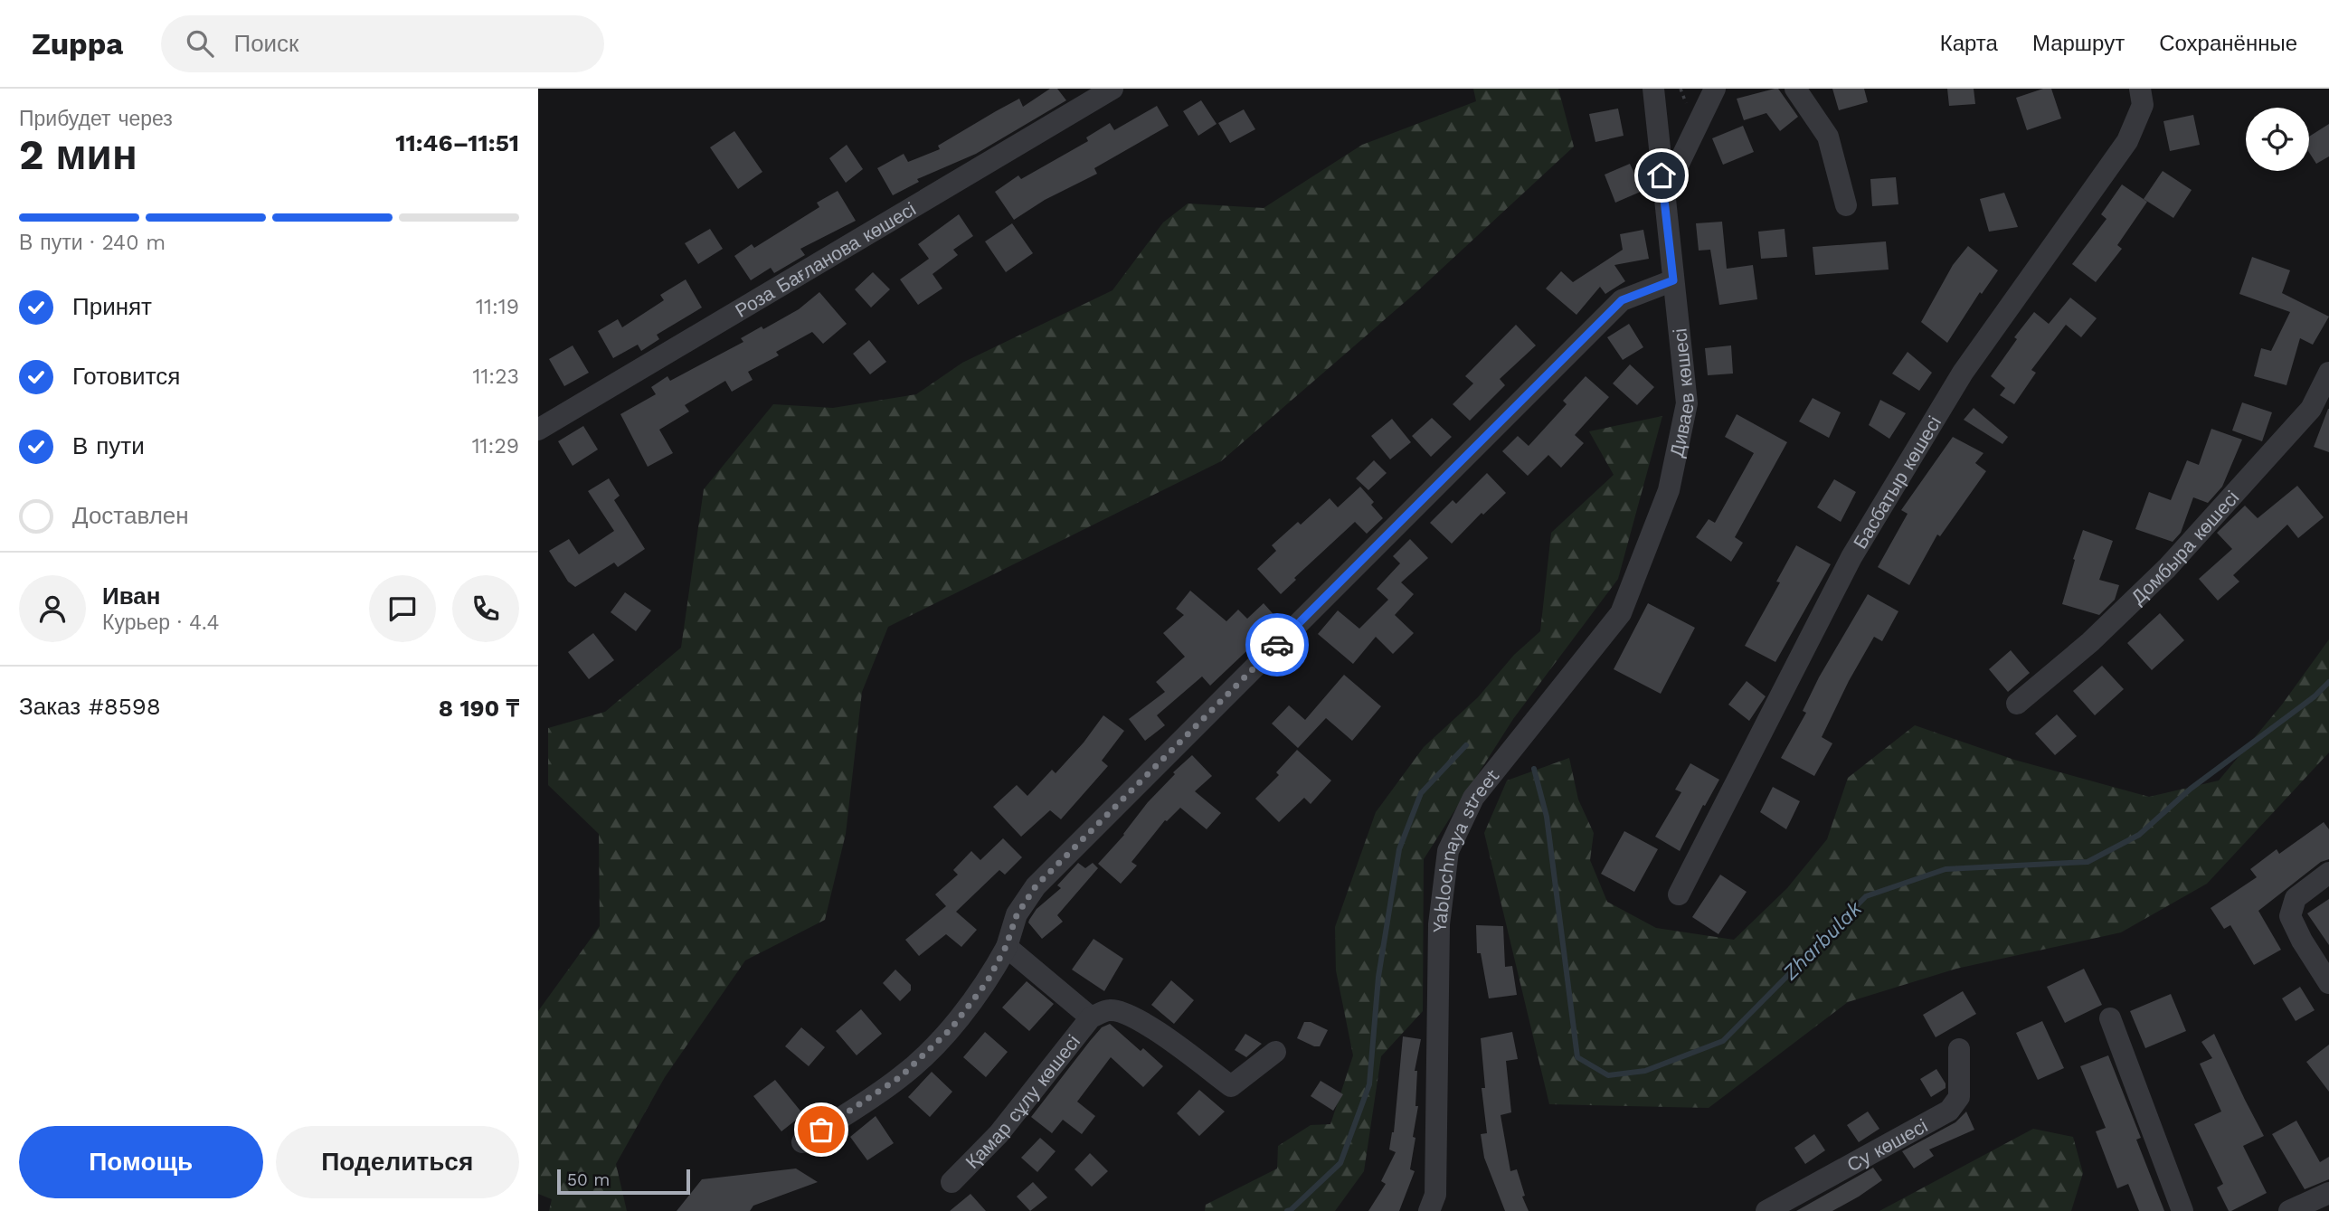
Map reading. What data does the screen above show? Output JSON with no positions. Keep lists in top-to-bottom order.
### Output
{
  "streets": {
    "street": [
      "Роза Бағланова көшесі",
      "Диваев көшесі",
      "Басбатыр көшесі",
      "Домбыра көшесі",
      "Yablochnaya street",
      "Қамар сұлу көшесі",
      "Су көшесі"
    ]
  },
  "crossings": [
    ["Диваев көшесі", "Yablochnaya street"]
  ],
  "water": ["Zharbulak"],
  "scale_bar": "50 m",
  "page": {
    "header": "Zuppa",
    "search": "Поиск",
    "nav": ["Карта", "Маршрут", "Сохранённые"],
    "heading": ["2 мин", "Прибудет через", "11:46–11:51"],
    "panel": [
      "Иван",
      "Курьер · 4.4",
      "Заказ #8598",
      "8 190 ₸"
    ],
    "bar": "В пути · 240 m",
    "list": [
      ["Принят", "11:19"],
      ["Готовится", "11:23"],
      ["В пути", "11:29"],
      "Доставлен"
    ],
    "buttons": ["Помощь", "Поделиться"],
    "scale": "50 m"
  }
}
